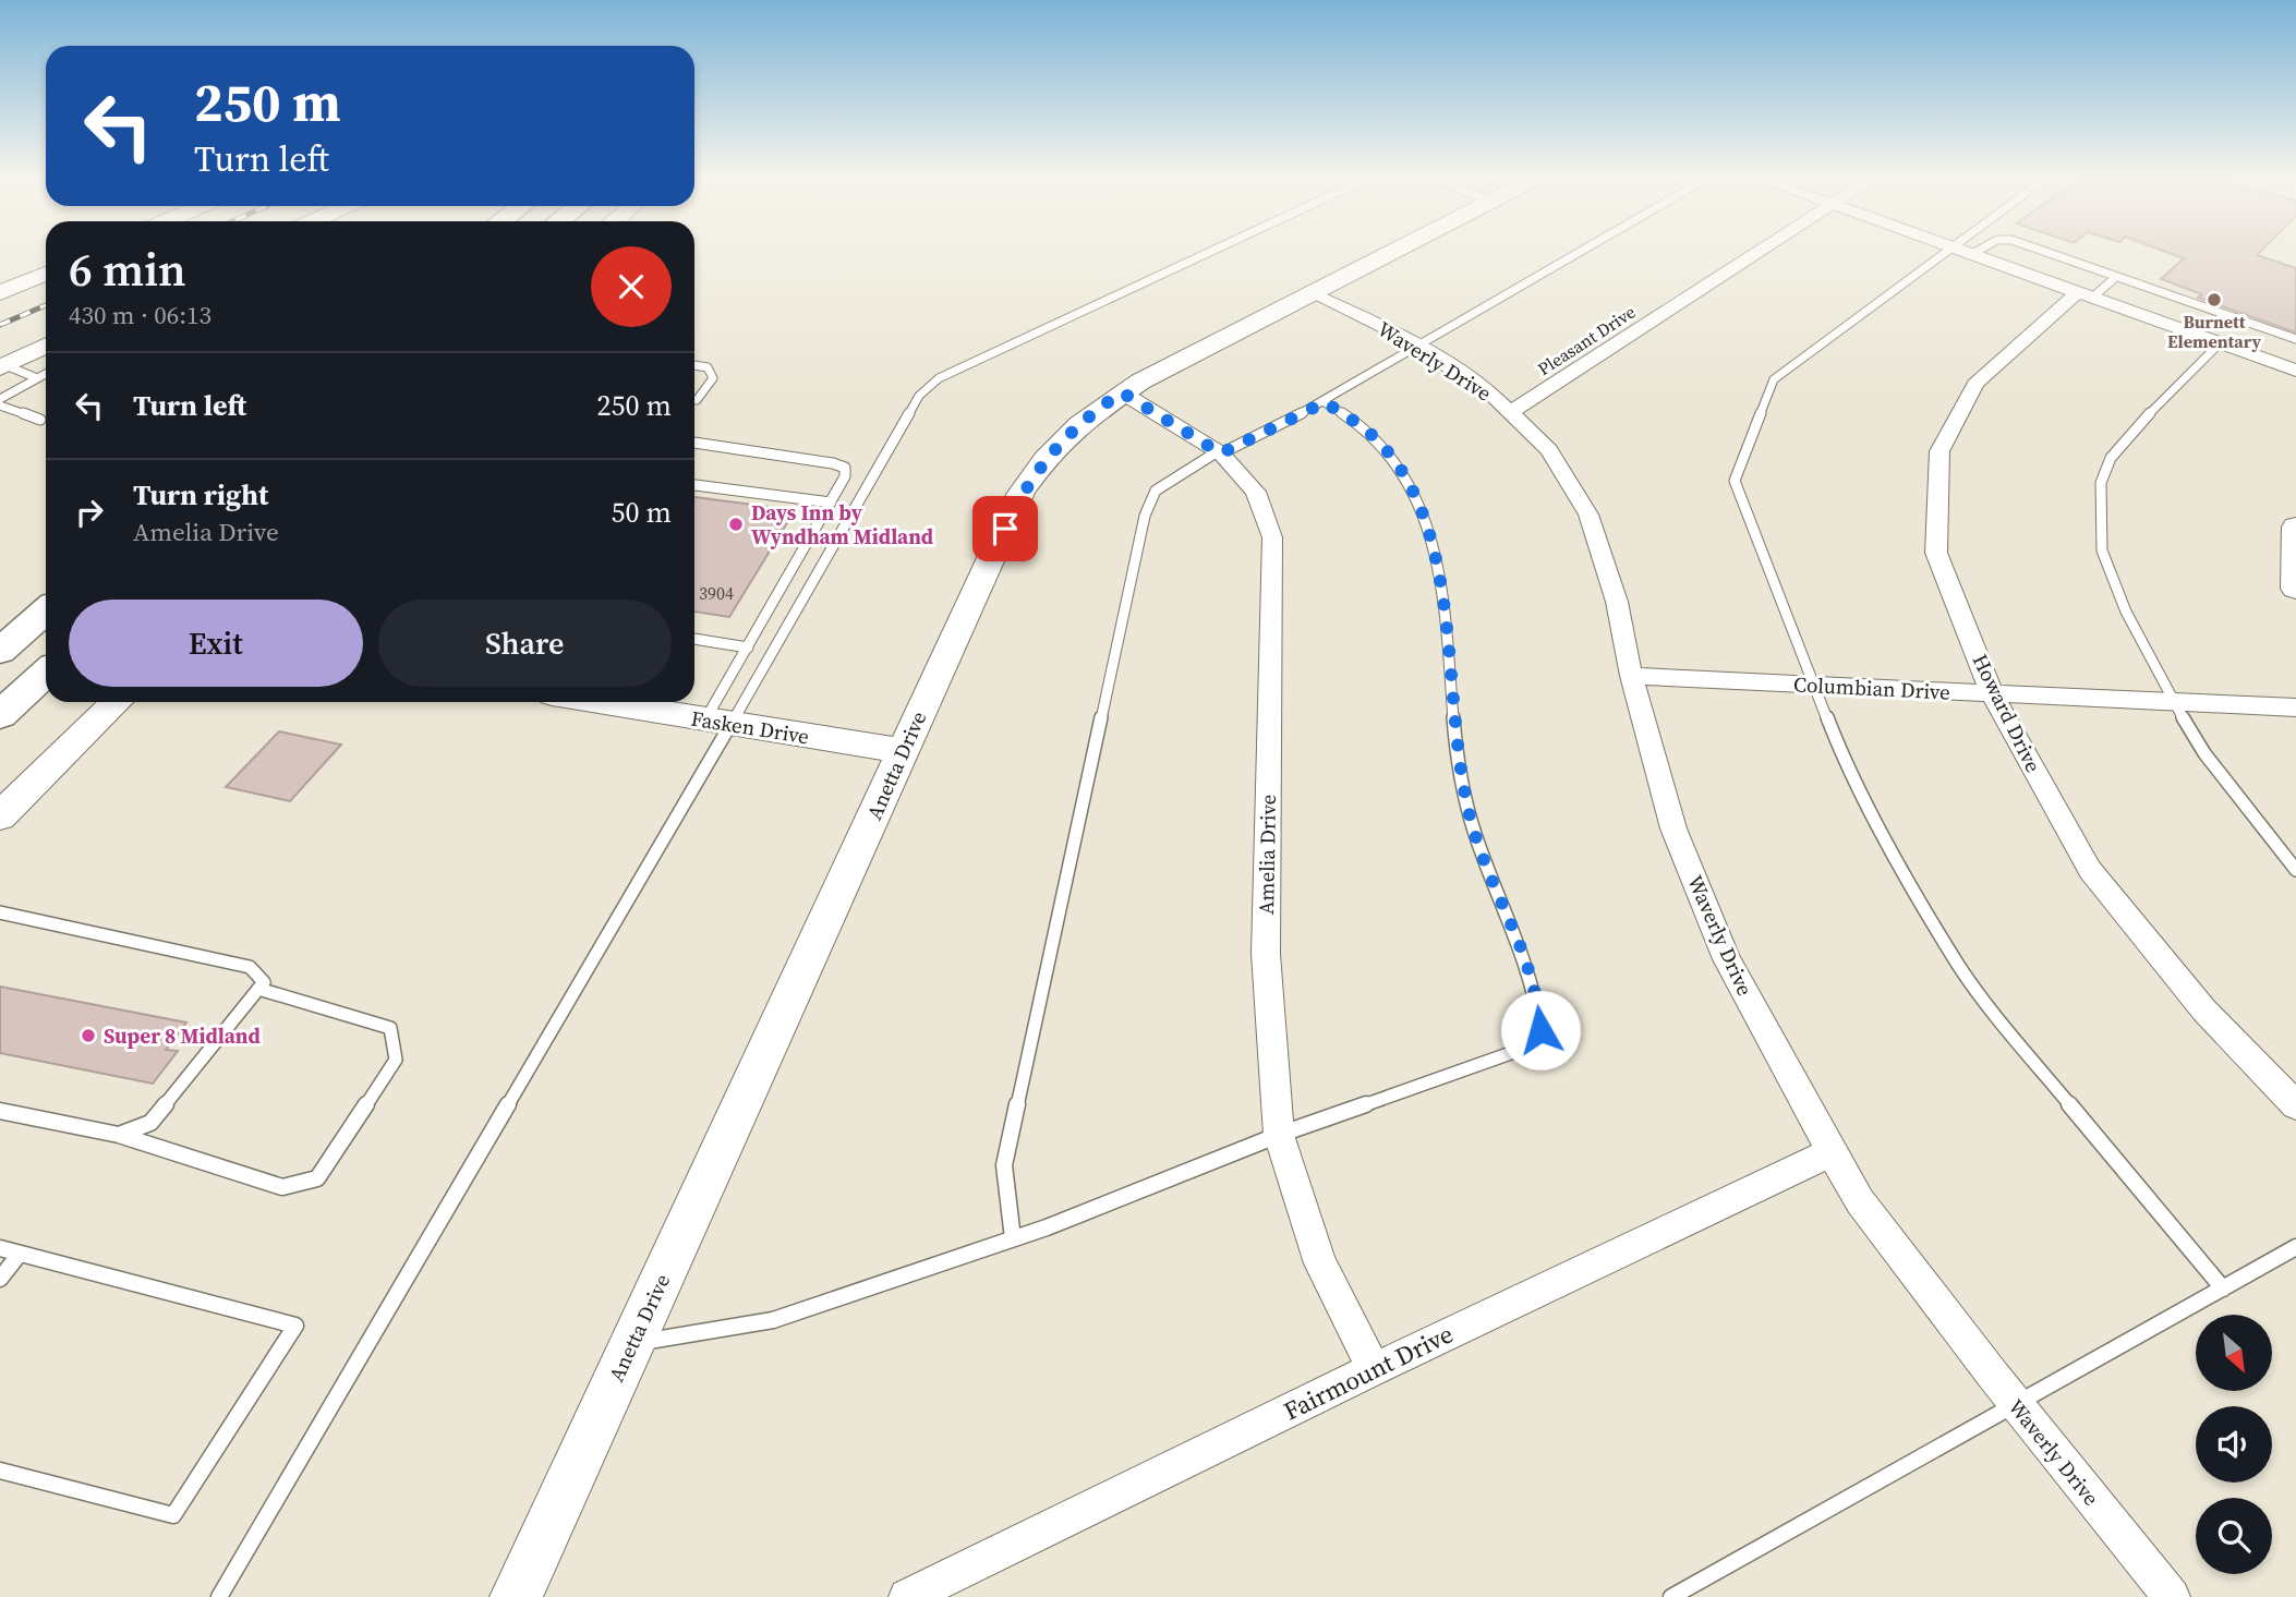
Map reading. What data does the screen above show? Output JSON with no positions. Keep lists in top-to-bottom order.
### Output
{
  "streets": {
    "street": [
      "Pleasant Drive",
      "Waverly Drive",
      "Columbian Drive",
      "Howard Drive",
      "Fasken Drive",
      "Anetta Drive",
      "Amelia Drive",
      "Fairmount Drive"
    ]
  },
  "crossings": [
    ["Pleasant Drive", "Waverly Drive"],
    ["Waverly Drive", "Columbian Drive"],
    ["Waverly Drive", "Anetta Drive"],
    ["Waverly Drive", "Fairmount Drive"],
    ["Columbian Drive", "Howard Drive"],
    ["Fasken Drive", "Anetta Drive"],
    ["Anetta Drive", "Amelia Drive"],
    ["Amelia Drive", "Fairmount Drive"]
  ],
  "places": ["Burnett Elementary", "Days Inn by Wyndham Midland", "Super 8 Midland"],
  "house_numbers": ["3904"],
  "north": "bottom right",
  "page": {
    "turn": ["250 m", "Turn left"],
    "heading": ["6 min", "430 m · 06:13"],
    "list": [
      {
        "name": "Turn left",
        "value": "250 m"
      },
      {
        "name": "Turn right",
        "note": "Amelia Drive",
        "value": "50 m"
      }
    ],
    "buttons": ["Exit", "Share"]
  }
}
